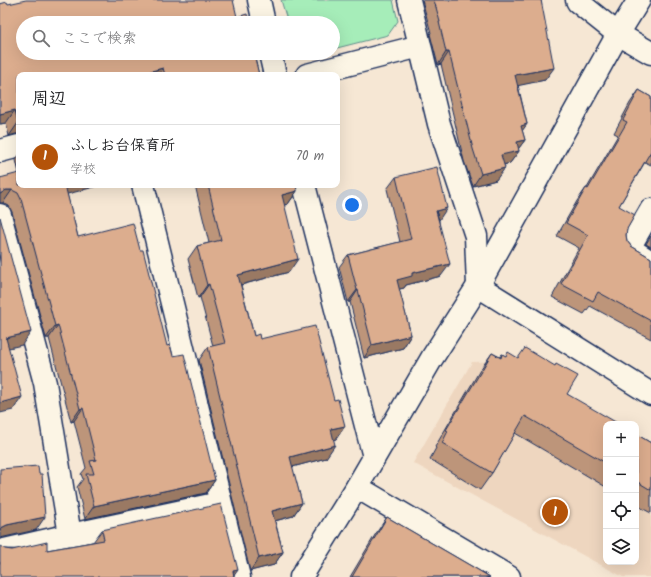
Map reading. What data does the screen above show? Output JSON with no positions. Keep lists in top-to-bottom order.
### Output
{
  "page": {
    "search": "ここで検索",
    "heading": "周辺",
    "list": [
      {
        "mark": "1",
        "name": "ふしお台保育所",
        "note": "学校",
        "value": "70 m"
      }
    ],
    "map_buttons": ["+", "−"],
    "pins": "1"
  }
}
